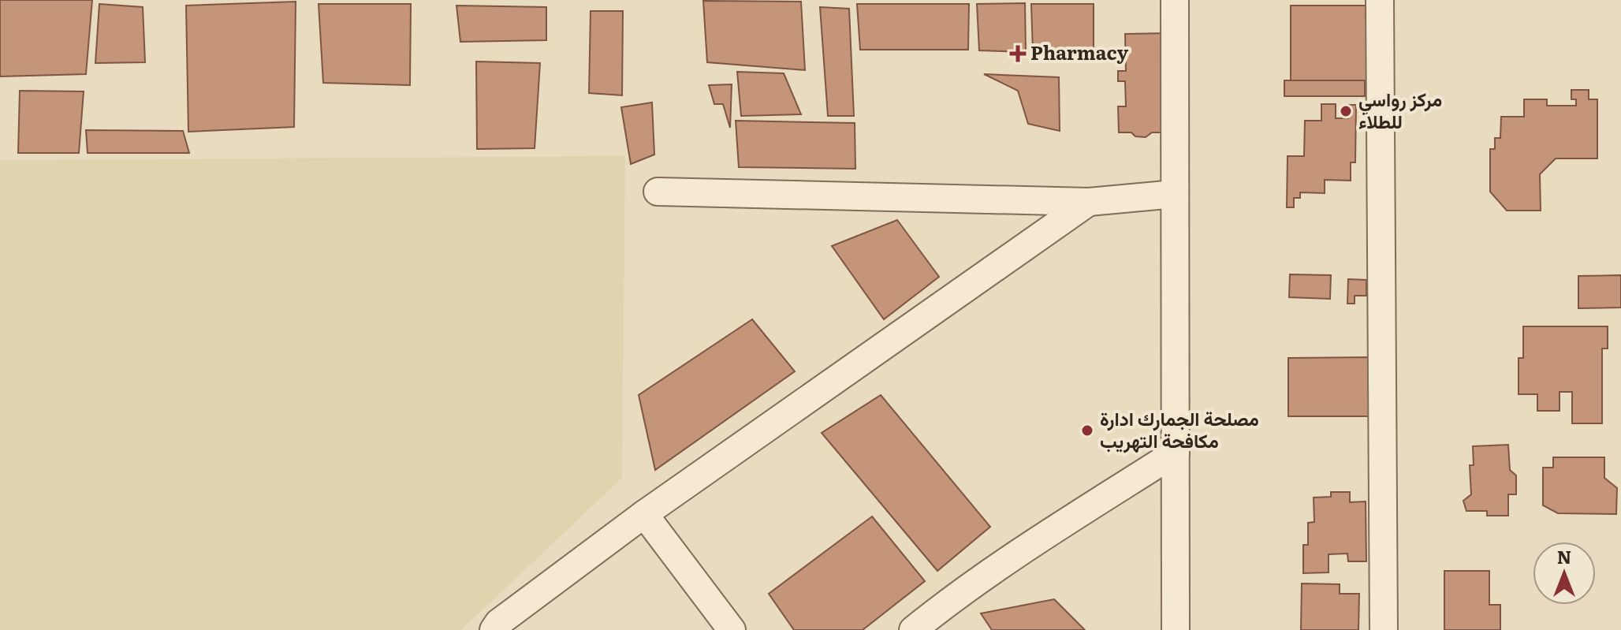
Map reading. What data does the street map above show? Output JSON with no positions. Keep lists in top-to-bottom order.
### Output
{
  "places": {
    "health": ["Pharmacy"],
    "other": ["مركز رواسي للطلاء", "مصلحة الجمارك ادارة مكافحة التهريب"]
  },
  "north": "top"
}
